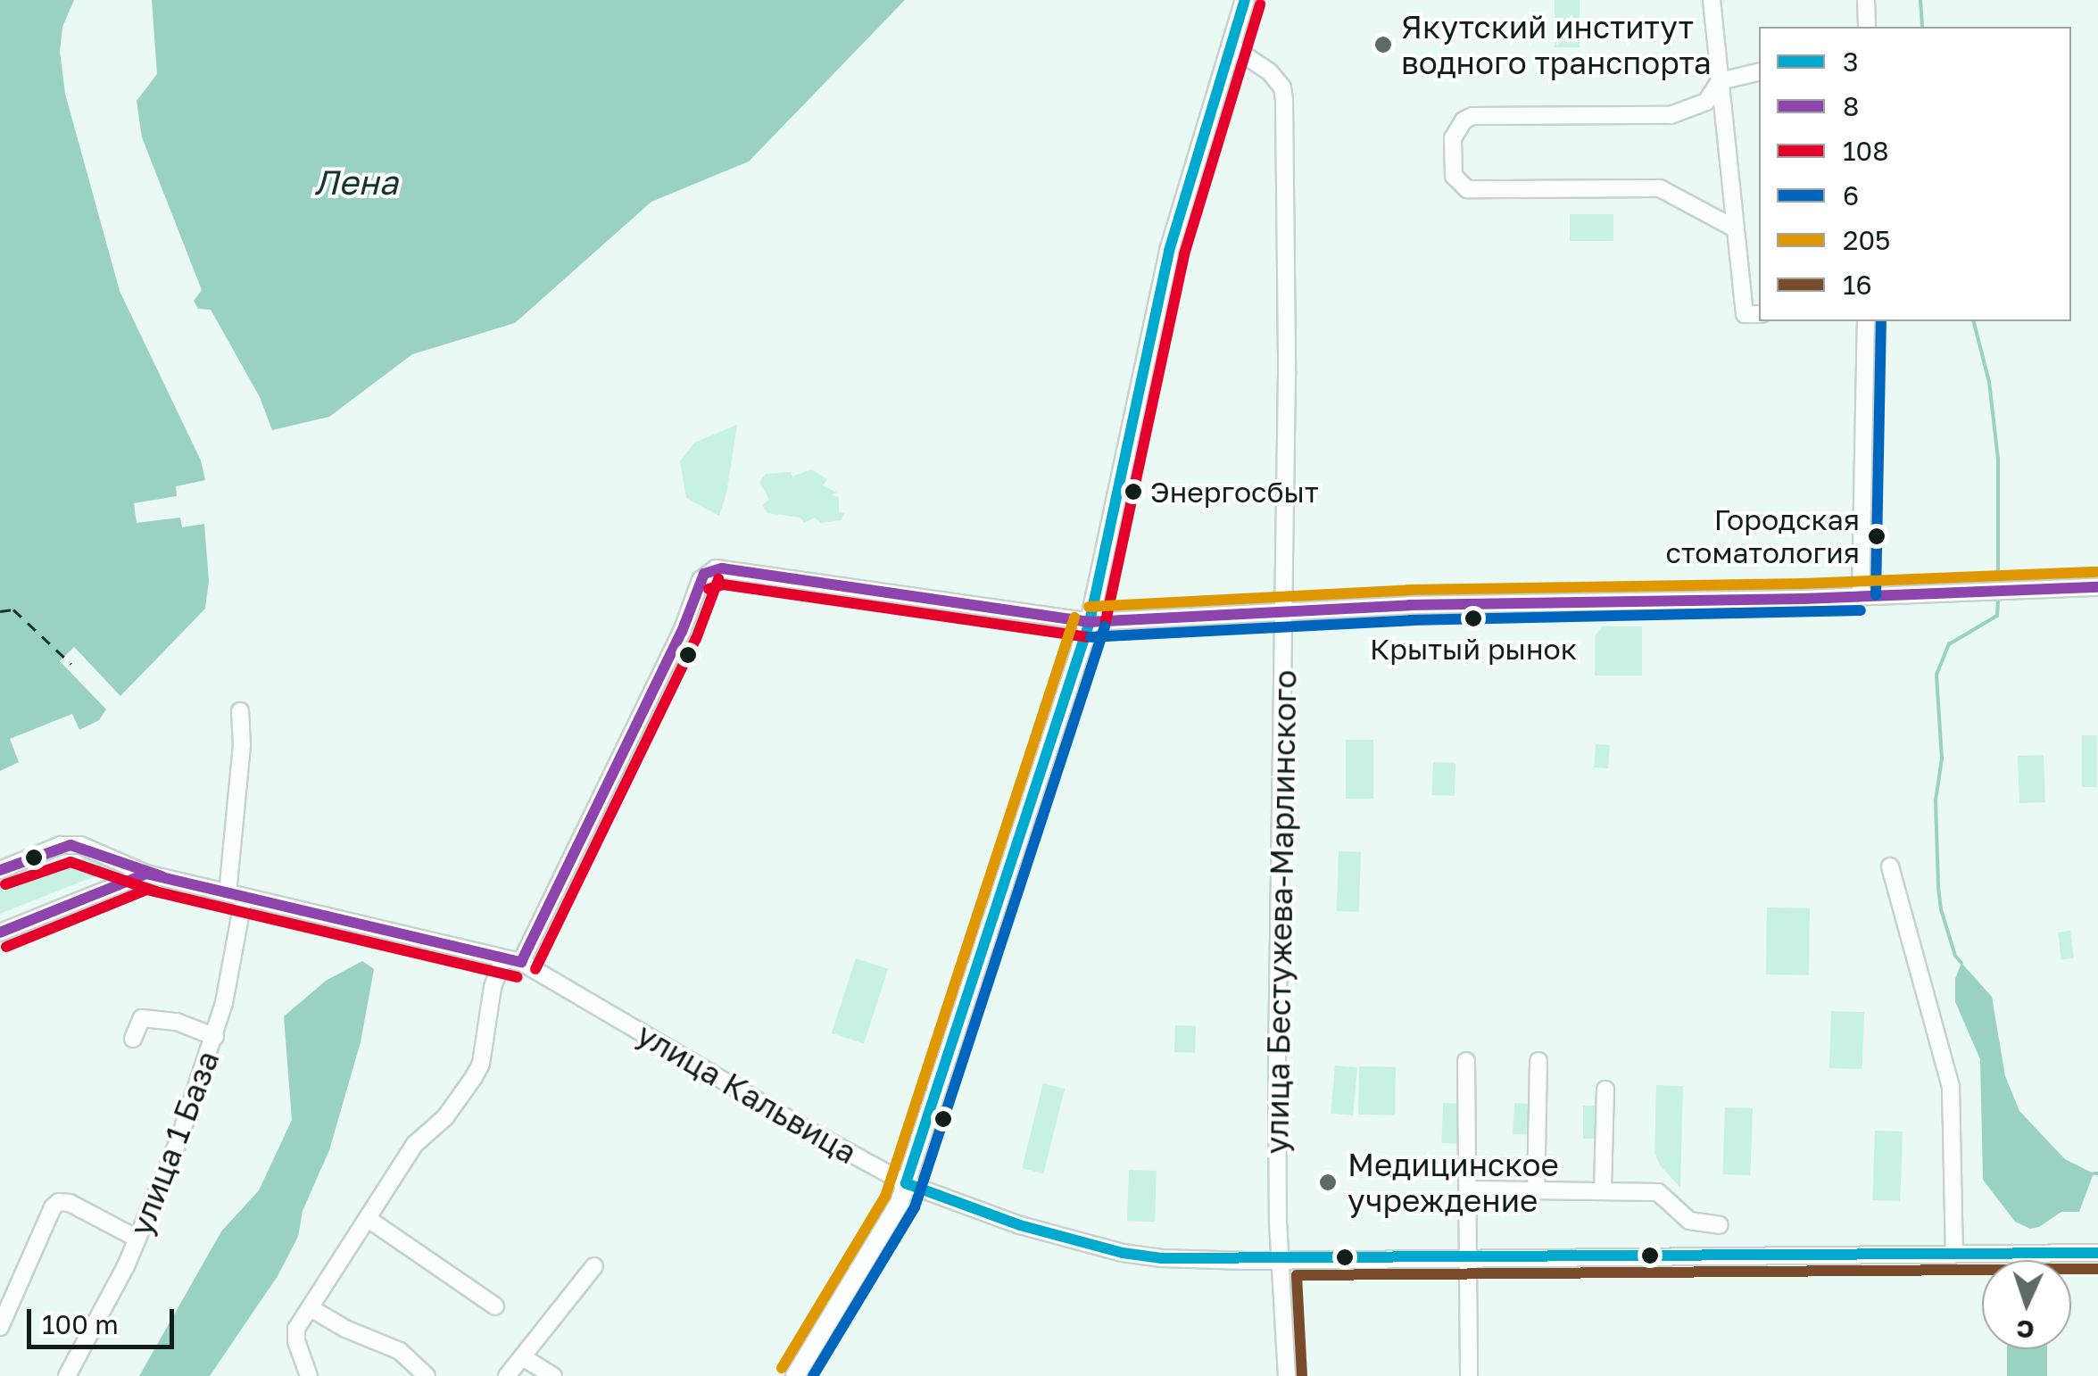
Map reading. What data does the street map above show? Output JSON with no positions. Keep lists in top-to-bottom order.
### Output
{
  "streets": {
    "street": ["улица Бестужева-Марлинского", "улица Кальвица", "улица 1 База"]
  },
  "crossings": [
    ["улица Бестужева-Марлинского", "улица Кальвица"],
    ["улица Кальвица", "улица 1 База"]
  ],
  "water": ["Лена"],
  "places": [
    "Якутский институт водного транспорта",
    "Энергосбыт",
    "Городская стоматология",
    "Крытый рынок",
    "Медицинское учреждение"
  ],
  "lines": [
    "transit line 3",
    "transit line 108",
    "transit line 6",
    "transit line 8",
    "transit line 205",
    "transit line 16"
  ],
  "legend": [
    "3",
    "8",
    "108",
    "6",
    "205",
    "16"
  ],
  "scale_bar": "100 m",
  "north": "bottom"
}
